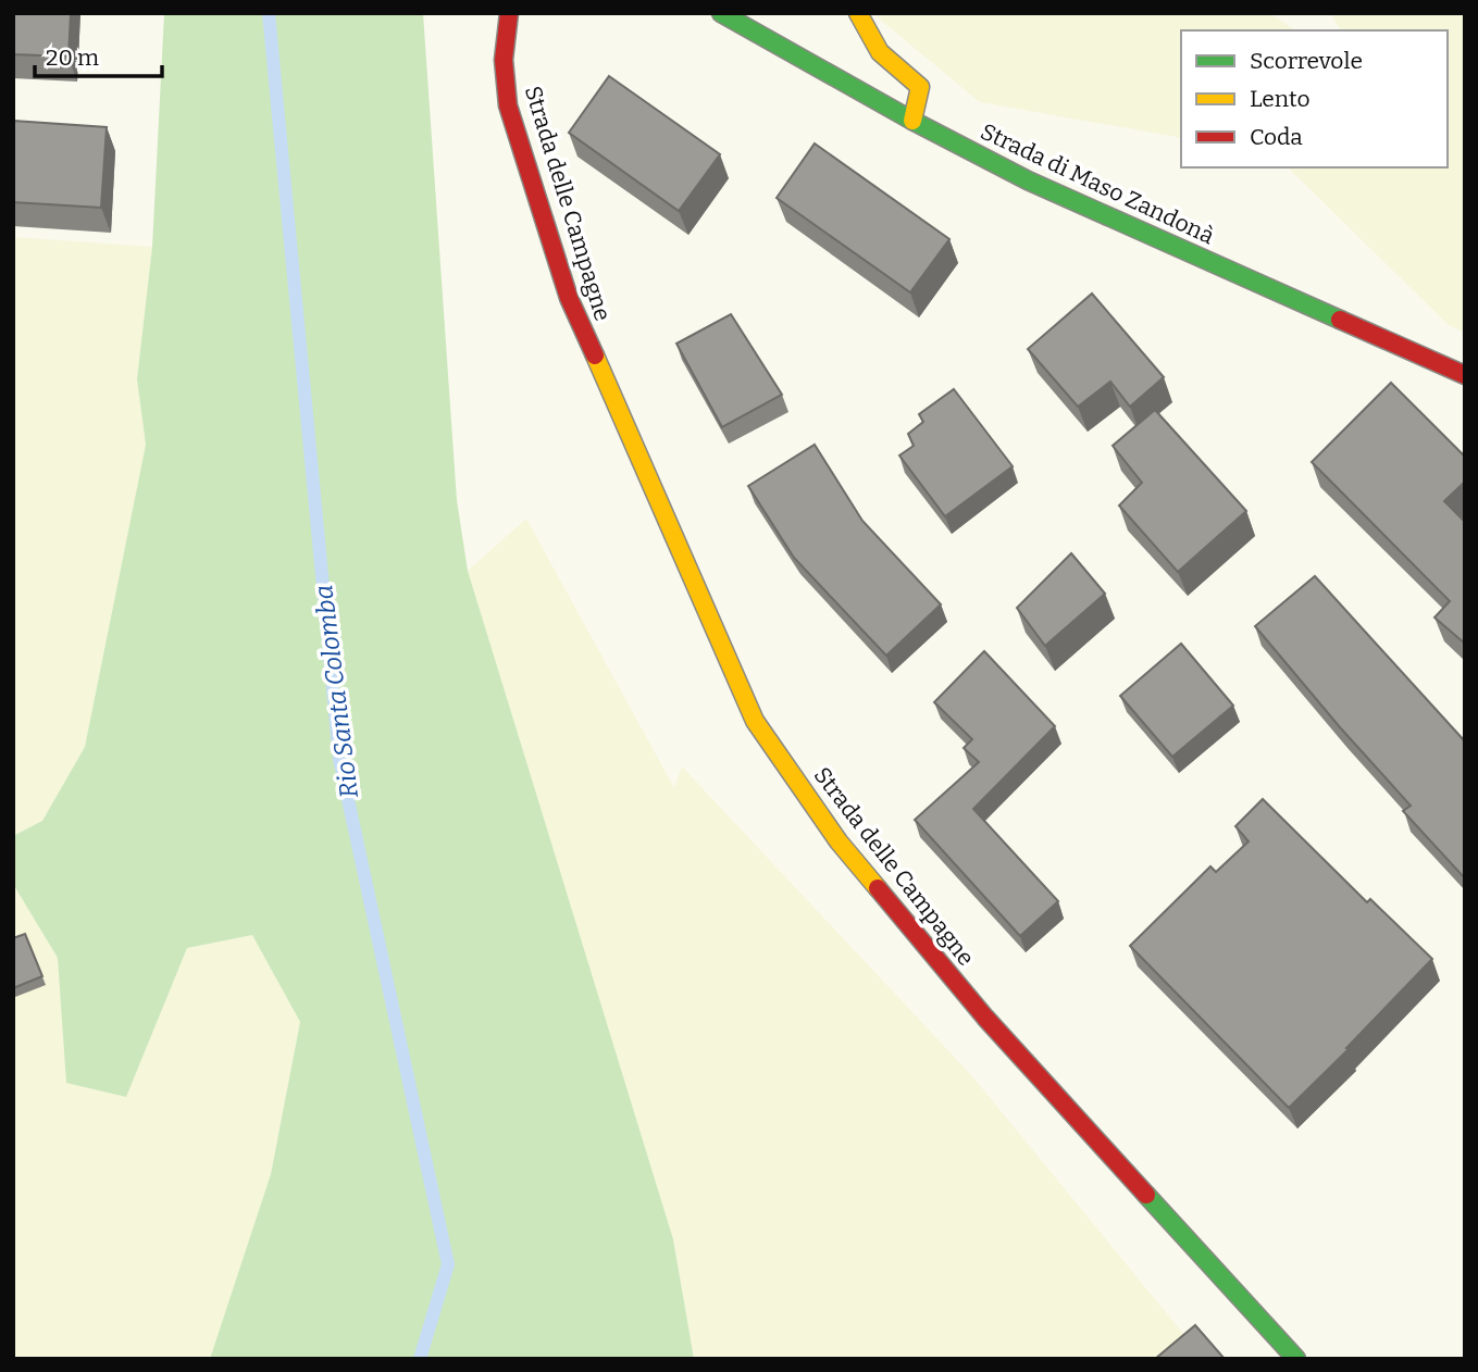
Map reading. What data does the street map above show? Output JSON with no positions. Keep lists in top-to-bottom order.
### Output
{
  "streets": {
    "street": ["Strada di Maso Zandonà", "Strada delle Campagne"]
  },
  "water": ["Rio Santa Colomba"],
  "legend": ["Scorrevole", "Lento", "Coda"],
  "scale_bar": "20 m"
}
